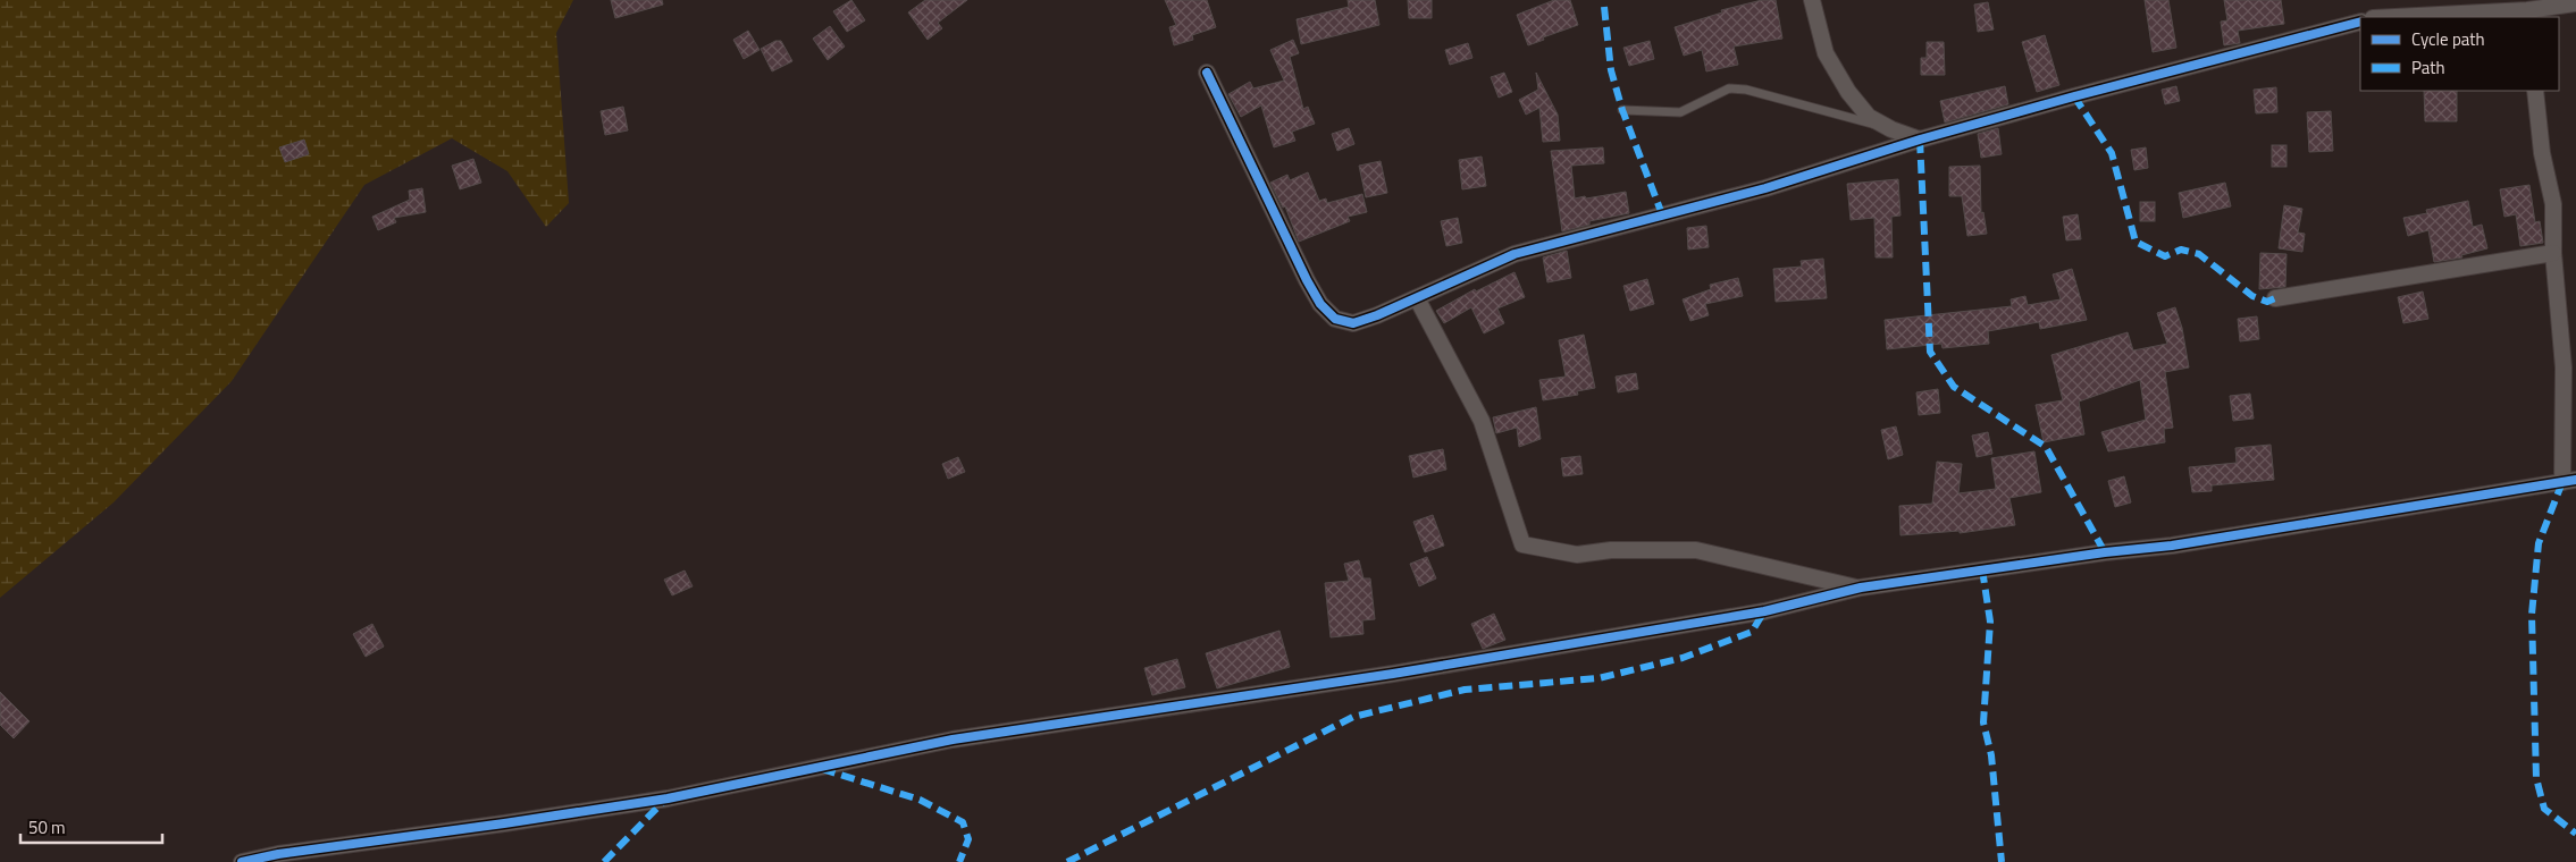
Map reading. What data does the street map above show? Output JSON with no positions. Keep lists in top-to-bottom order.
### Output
{
  "legend": ["Cycle path", "Path"],
  "scale_bar": "50 m"
}
